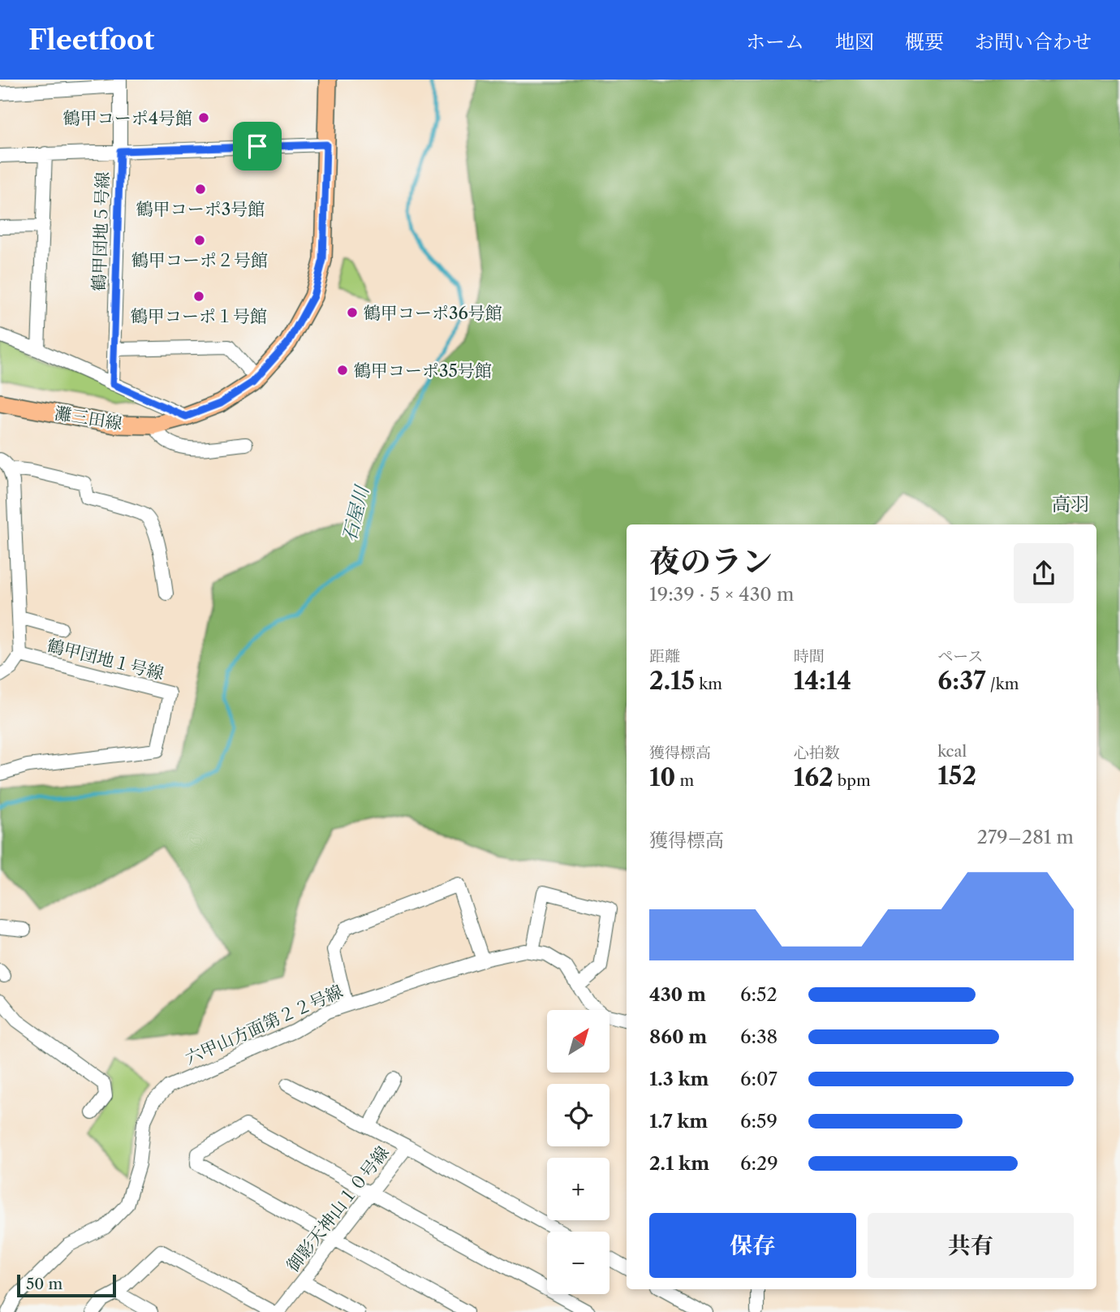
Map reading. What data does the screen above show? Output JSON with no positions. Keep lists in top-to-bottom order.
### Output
{
  "streets": {
    "main road": ["灘三田線"],
    "street": [
      "鶴甲団地５号線",
      "鶴甲団地１号線",
      "六甲山方面第２２号線",
      "御影天神山１０号線"
    ]
  },
  "districts": ["高羽"],
  "water": ["石屋川"],
  "places": [
    "鶴甲コーポ4号館",
    "鶴甲コーポ3号館",
    "鶴甲コーポ２号館",
    "鶴甲コーポ１号館",
    "鶴甲コーポ36号館",
    "鶴甲コーポ35号館"
  ],
  "scale_bar": "50 m",
  "north": "top right",
  "page": {
    "header": "Fleetfoot",
    "nav": [
      "ホーム",
      "地図",
      "概要",
      "お問い合わせ"
    ],
    "heading": ["夜のラン", "19:39 · 5 × 430 m"],
    "stats": [
      ["距離", "2.15 km"],
      ["時間", "14:14"],
      ["ペース", "6:37 /km"],
      ["獲得標高", "10 m"],
      ["心拍数", "162 bpm"],
      ["kcal", "152"]
    ],
    "chart": ["獲得標高", "279–281 m"],
    "list": [
      {
        "name": "430 m",
        "note": "6:52"
      },
      {
        "name": "860 m",
        "note": "6:38"
      },
      {
        "name": "1.3 km",
        "note": "6:07"
      },
      {
        "name": "1.7 km",
        "note": "6:59"
      },
      {
        "name": "2.1 km",
        "note": "6:29"
      }
    ],
    "map_buttons": ["+", "−"],
    "buttons": ["保存", "共有"],
    "scale": "50 m"
  }
}
